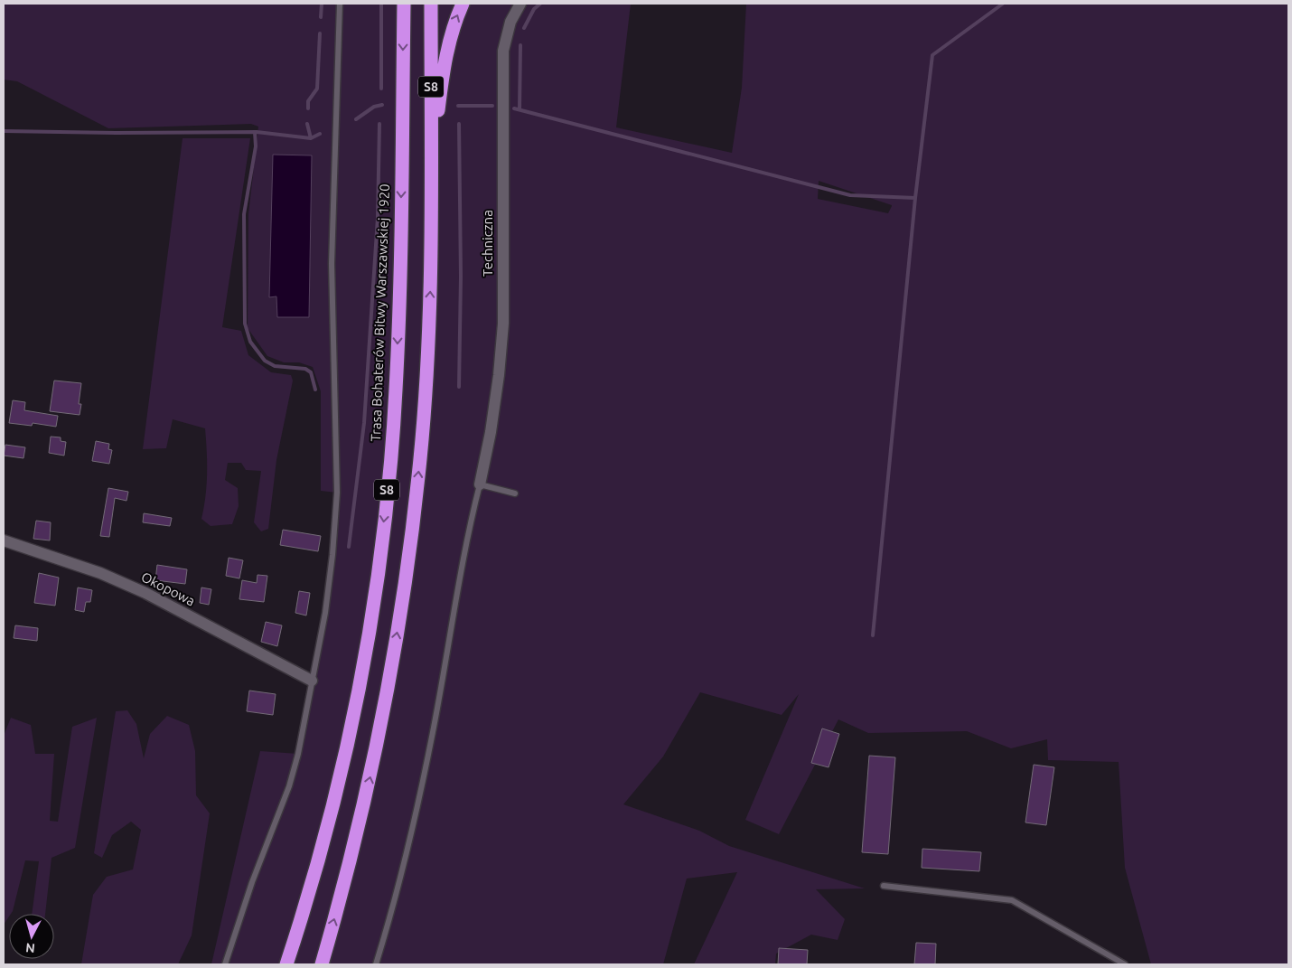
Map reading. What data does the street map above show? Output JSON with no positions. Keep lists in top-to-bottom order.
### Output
{
  "streets": {
    "highway": ["S8", "Trasa Bohaterów Bitwy Warszawskiej 1920"],
    "street": ["Techniczna", "Okopowa"]
  },
  "north": "bottom"
}
